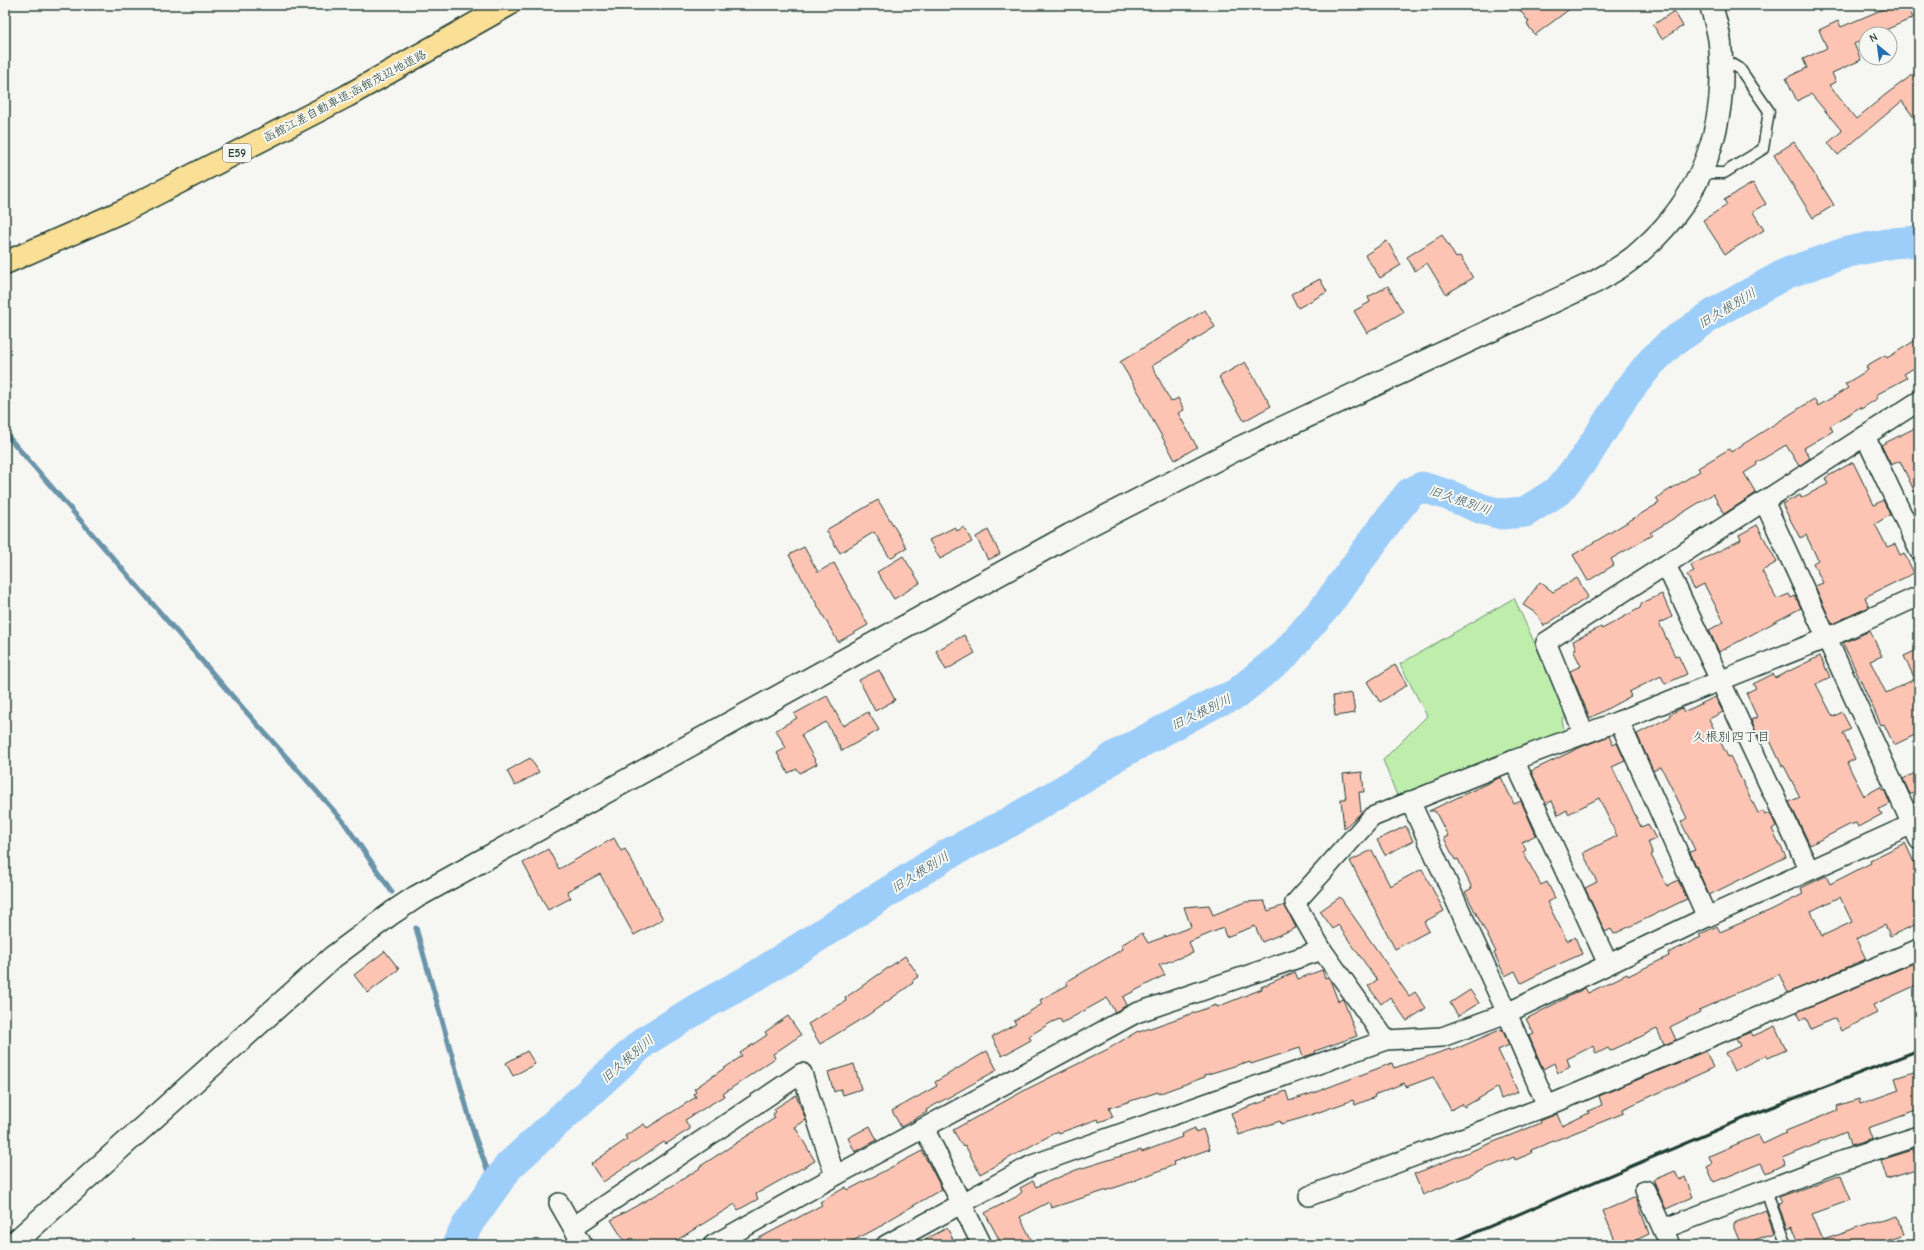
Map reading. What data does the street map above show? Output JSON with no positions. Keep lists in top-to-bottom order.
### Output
{
  "streets": {
    "highway": ["函館江差自動車道;函館茂辺地道路", "E59"]
  },
  "districts": ["久根別四丁目"],
  "water": ["旧久根別川"],
  "north": "top left"
}
